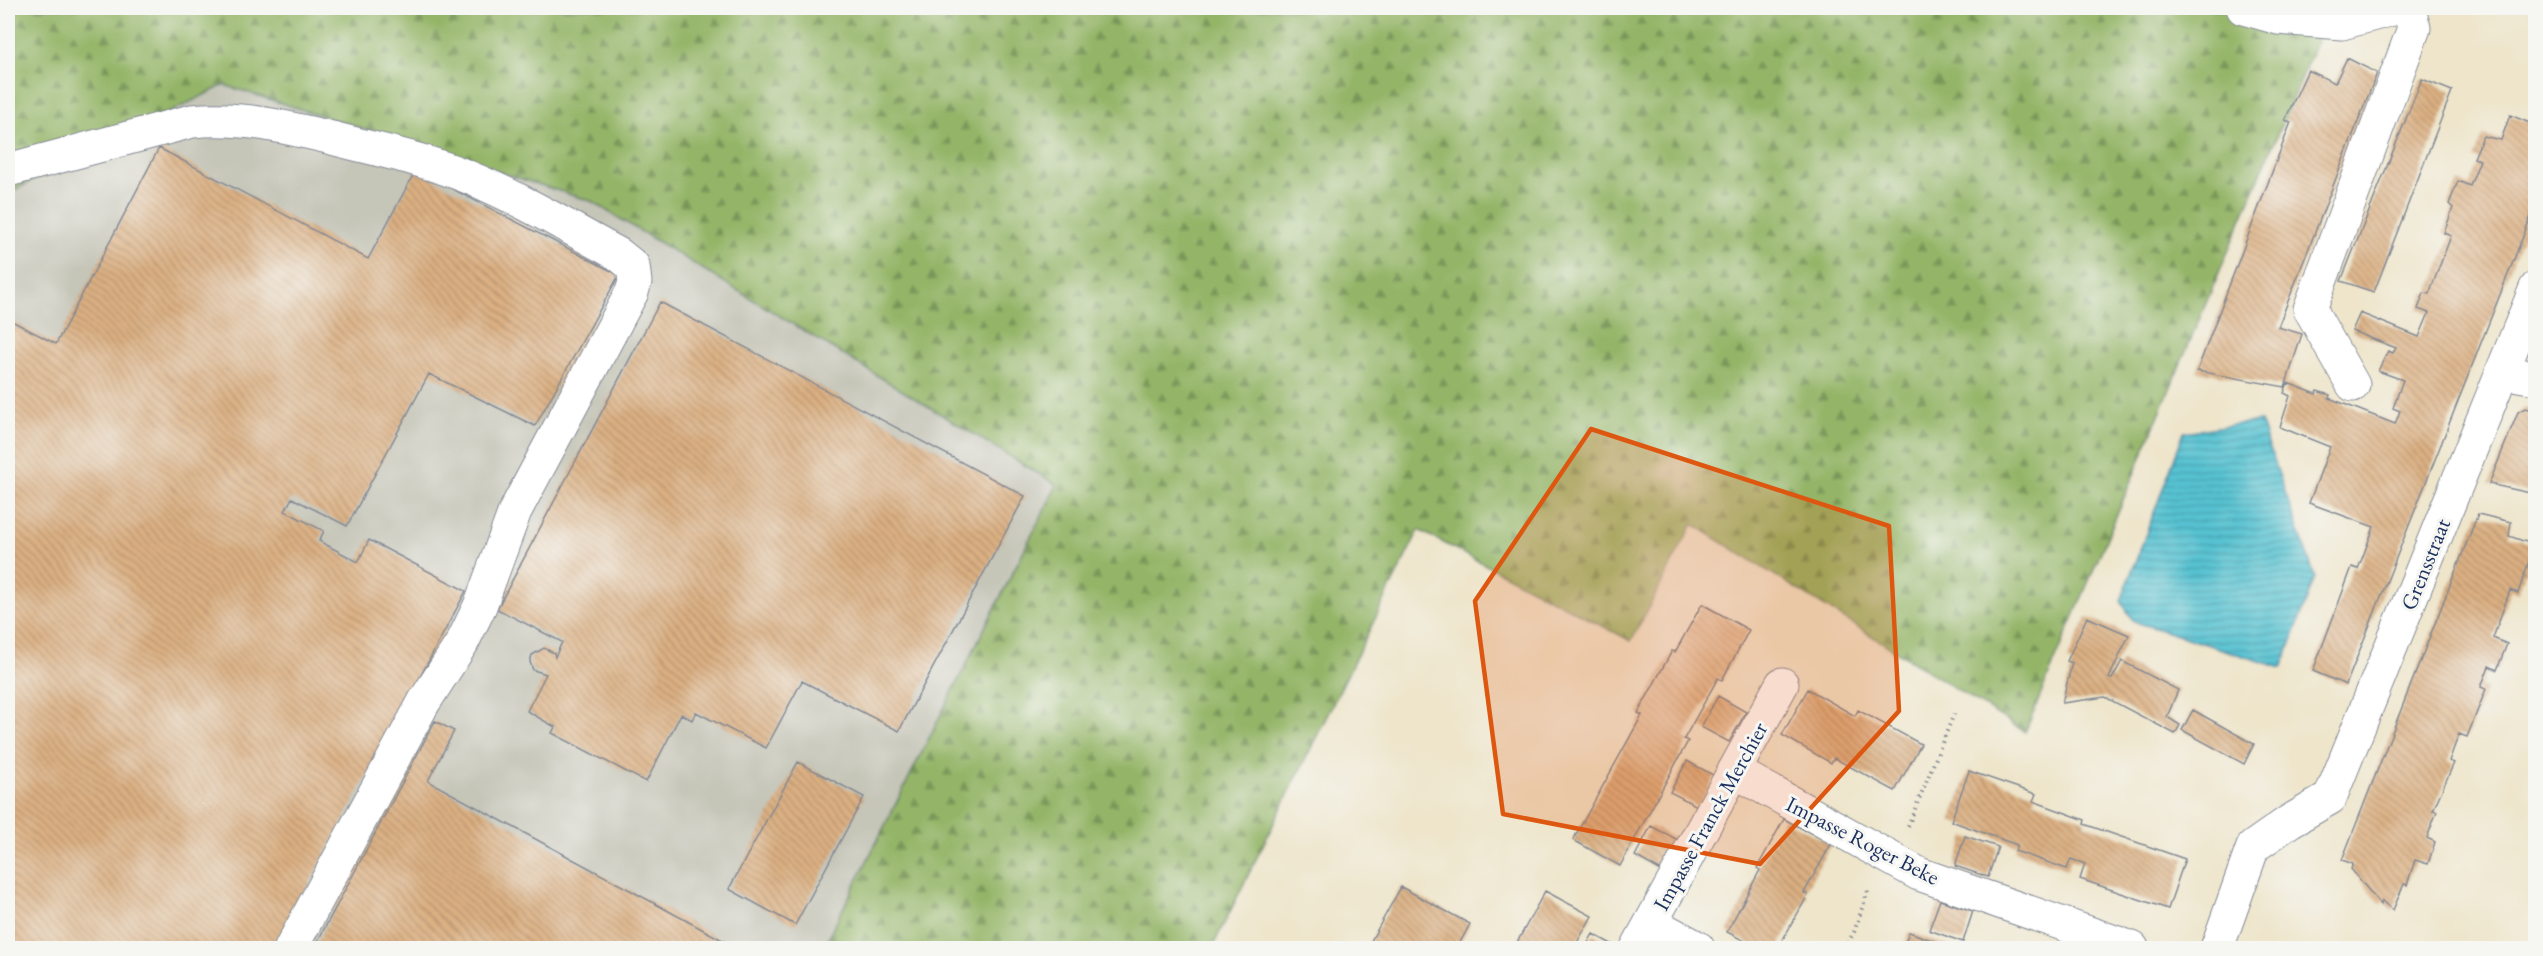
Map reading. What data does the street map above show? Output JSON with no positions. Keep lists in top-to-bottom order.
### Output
{
  "streets": {
    "street": ["Grensstraat", "Impasse Franck Merchier", "Impasse Roger Beke"]
  },
  "crossings": [
    ["Impasse Franck Merchier", "Impasse Roger Beke"]
  ]
}
